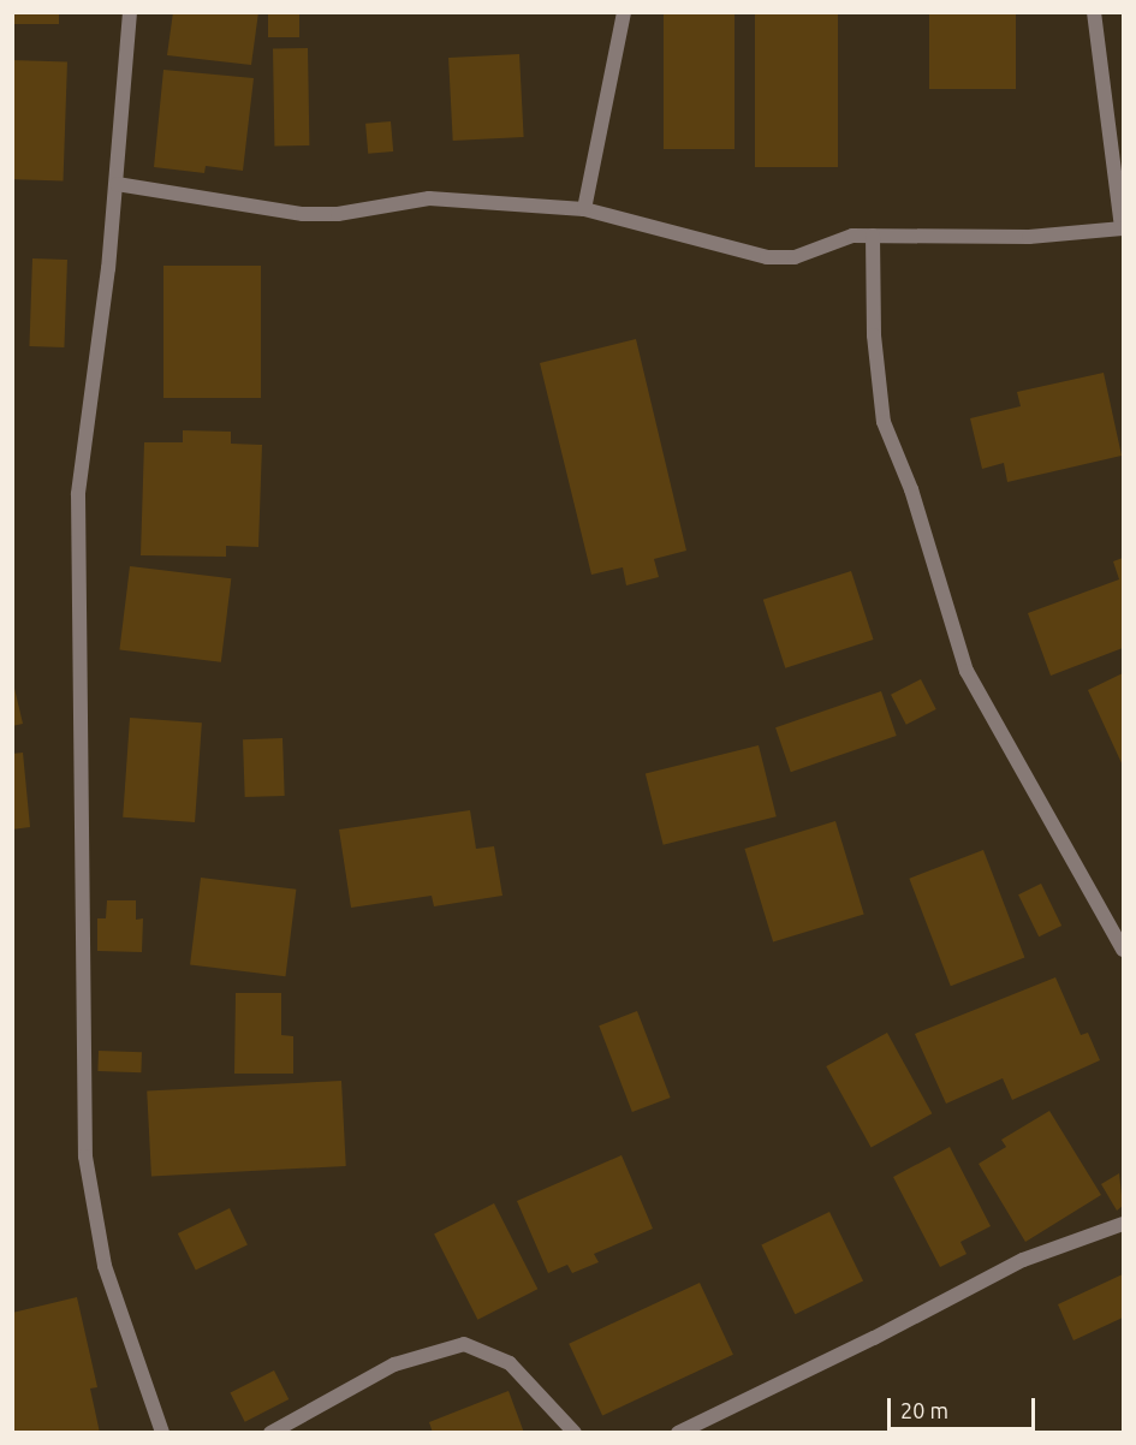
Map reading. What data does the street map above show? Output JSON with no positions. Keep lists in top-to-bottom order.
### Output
{
  "scale_bar": "20 m"
}
